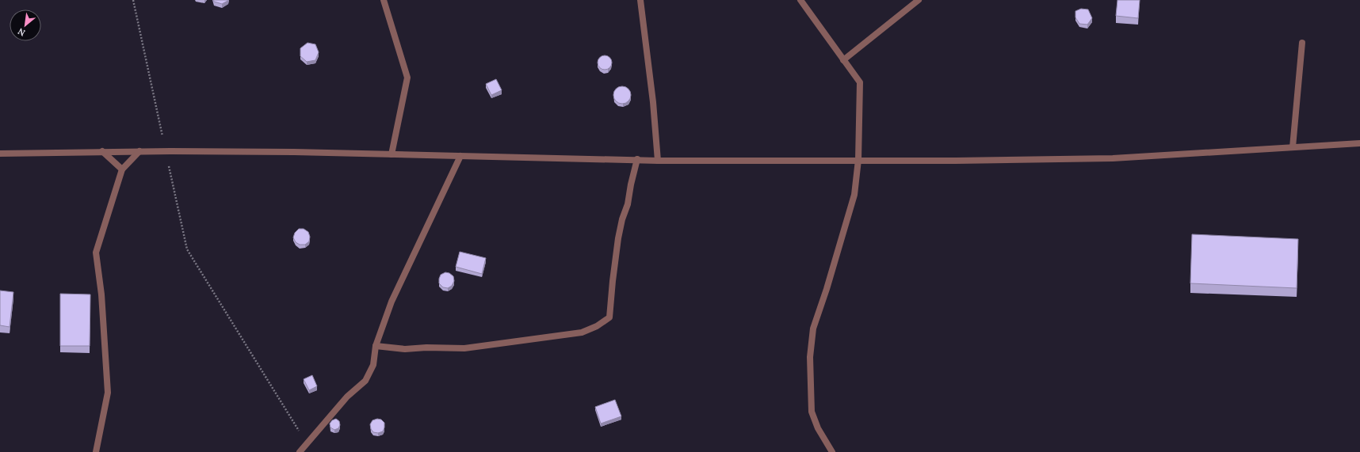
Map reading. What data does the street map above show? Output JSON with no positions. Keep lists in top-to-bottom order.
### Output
{
  "north": "bottom left"
}
